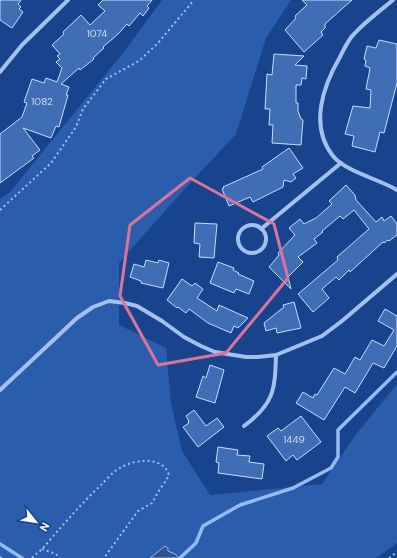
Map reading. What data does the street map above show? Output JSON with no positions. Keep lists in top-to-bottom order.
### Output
{
  "house_numbers": ["1074", "1082", "1449"],
  "north": "bottom right"
}
